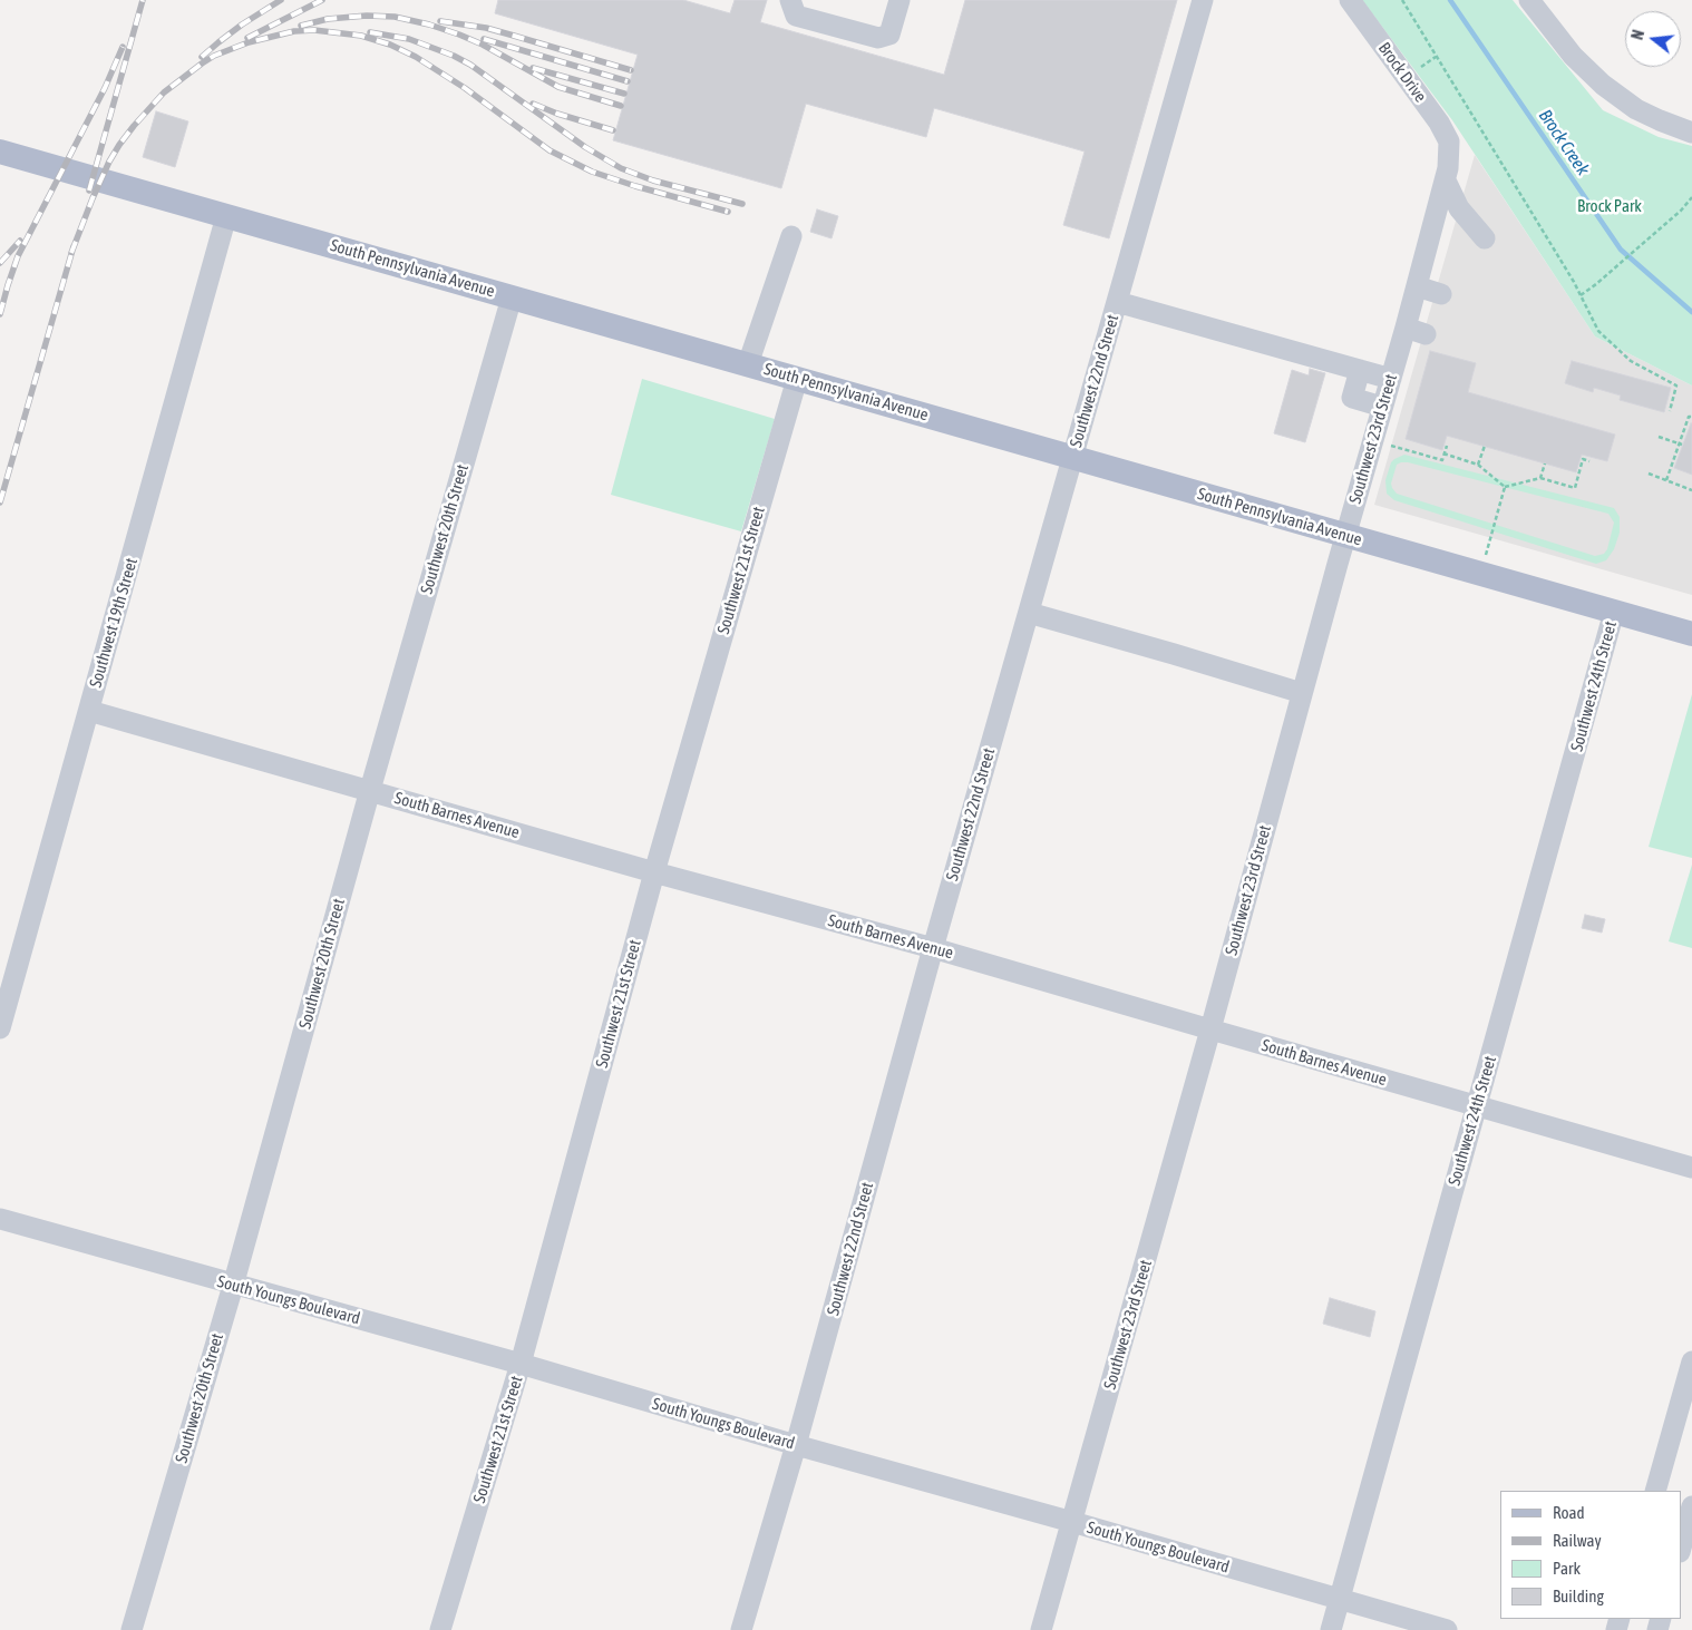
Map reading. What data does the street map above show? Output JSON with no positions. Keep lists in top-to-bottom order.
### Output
{
  "streets": {
    "main road": ["South Pennsylvania Avenue"],
    "street": [
      "Brock Drive",
      "Southwest 22nd Street",
      "Southwest 23rd Street",
      "Southwest 20th Street",
      "Southwest 21st Street",
      "Southwest 19th Street",
      "Southwest 24th Street",
      "South Barnes Avenue",
      "South Youngs Boulevard"
    ]
  },
  "crossings": [
    ["Brock Drive", "Southwest 23rd Street"],
    ["South Pennsylvania Avenue", "Southwest 22nd Street"],
    ["South Pennsylvania Avenue", "Southwest 23rd Street"],
    ["South Pennsylvania Avenue", "Southwest 20th Street"],
    ["South Pennsylvania Avenue", "Southwest 21st Street"],
    ["South Pennsylvania Avenue", "Southwest 19th Street"],
    ["South Pennsylvania Avenue", "Southwest 24th Street"],
    ["Southwest 22nd Street", "South Barnes Avenue"],
    ["Southwest 22nd Street", "South Youngs Boulevard"],
    ["Southwest 23rd Street", "South Barnes Avenue"],
    ["Southwest 23rd Street", "South Youngs Boulevard"],
    ["Southwest 20th Street", "South Barnes Avenue"],
    ["Southwest 20th Street", "South Youngs Boulevard"],
    ["Southwest 21st Street", "South Barnes Avenue"],
    ["Southwest 21st Street", "South Youngs Boulevard"],
    ["Southwest 19th Street", "South Barnes Avenue"],
    ["Southwest 24th Street", "South Barnes Avenue"],
    ["Southwest 24th Street", "South Youngs Boulevard"]
  ],
  "water": ["Brock Creek"],
  "parks": ["Brock Park"],
  "legend": [
    "Road",
    "Railway",
    "Park",
    "Building"
  ],
  "north": "left"
}
